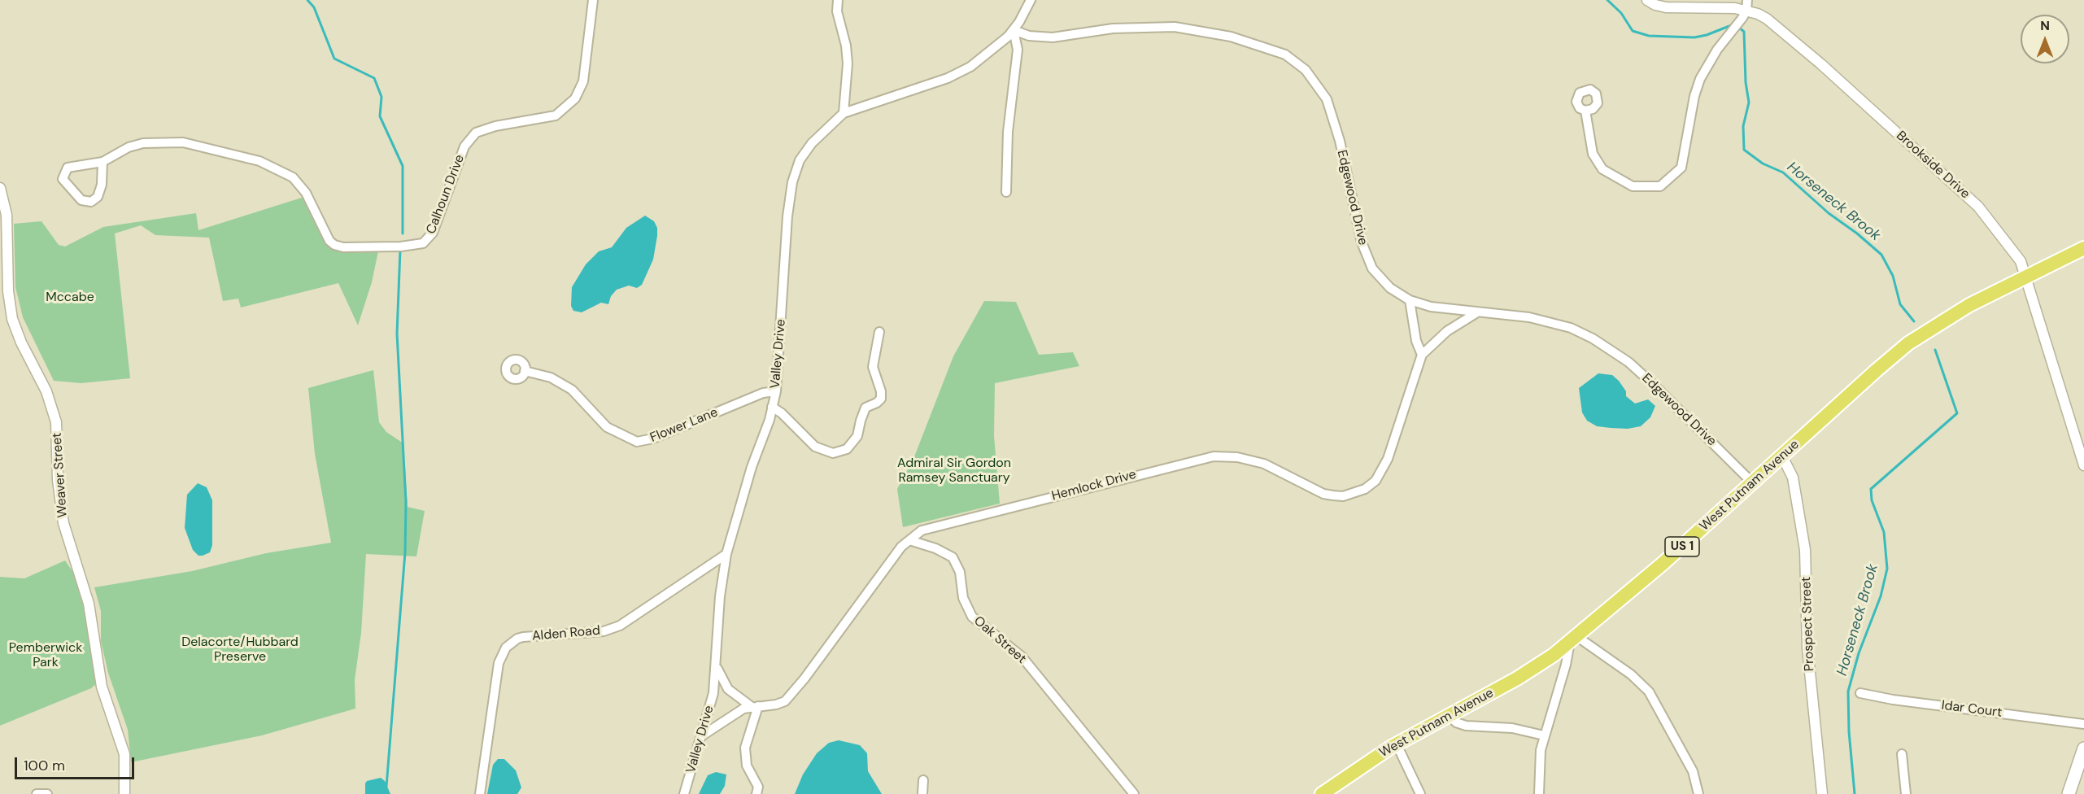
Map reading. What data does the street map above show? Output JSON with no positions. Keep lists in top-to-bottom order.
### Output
{
  "streets": {
    "main road": ["West Putnam Avenue", "US 1"],
    "street": [
      "Brookside Drive",
      "Calhoun Drive",
      "Edgewood Drive",
      "Valley Drive",
      "Flower Lane",
      "Weaver Street",
      "Hemlock Drive",
      "Prospect Street",
      "Alden Road",
      "Oak Street",
      "Idar Court"
    ]
  },
  "crossings": [
    ["Brookside Drive", "West Putnam Avenue"],
    ["Edgewood Drive", "Valley Drive"],
    ["Edgewood Drive", "Hemlock Drive"],
    ["Edgewood Drive", "West Putnam Avenue"],
    ["Valley Drive", "Flower Lane"],
    ["Valley Drive", "Hemlock Drive"],
    ["Valley Drive", "Alden Road"],
    ["Hemlock Drive", "Oak Street"],
    ["West Putnam Avenue", "Prospect Street"]
  ],
  "water": ["Horseneck Brook"],
  "parks": [
    "Mccabe",
    "Admiral Sir Gordon Ramsey Sanctuary",
    "Delacorte/Hubbard Preserve",
    "Pemberwick Park"
  ],
  "scale_bar": "100 m",
  "north": "top"
}
